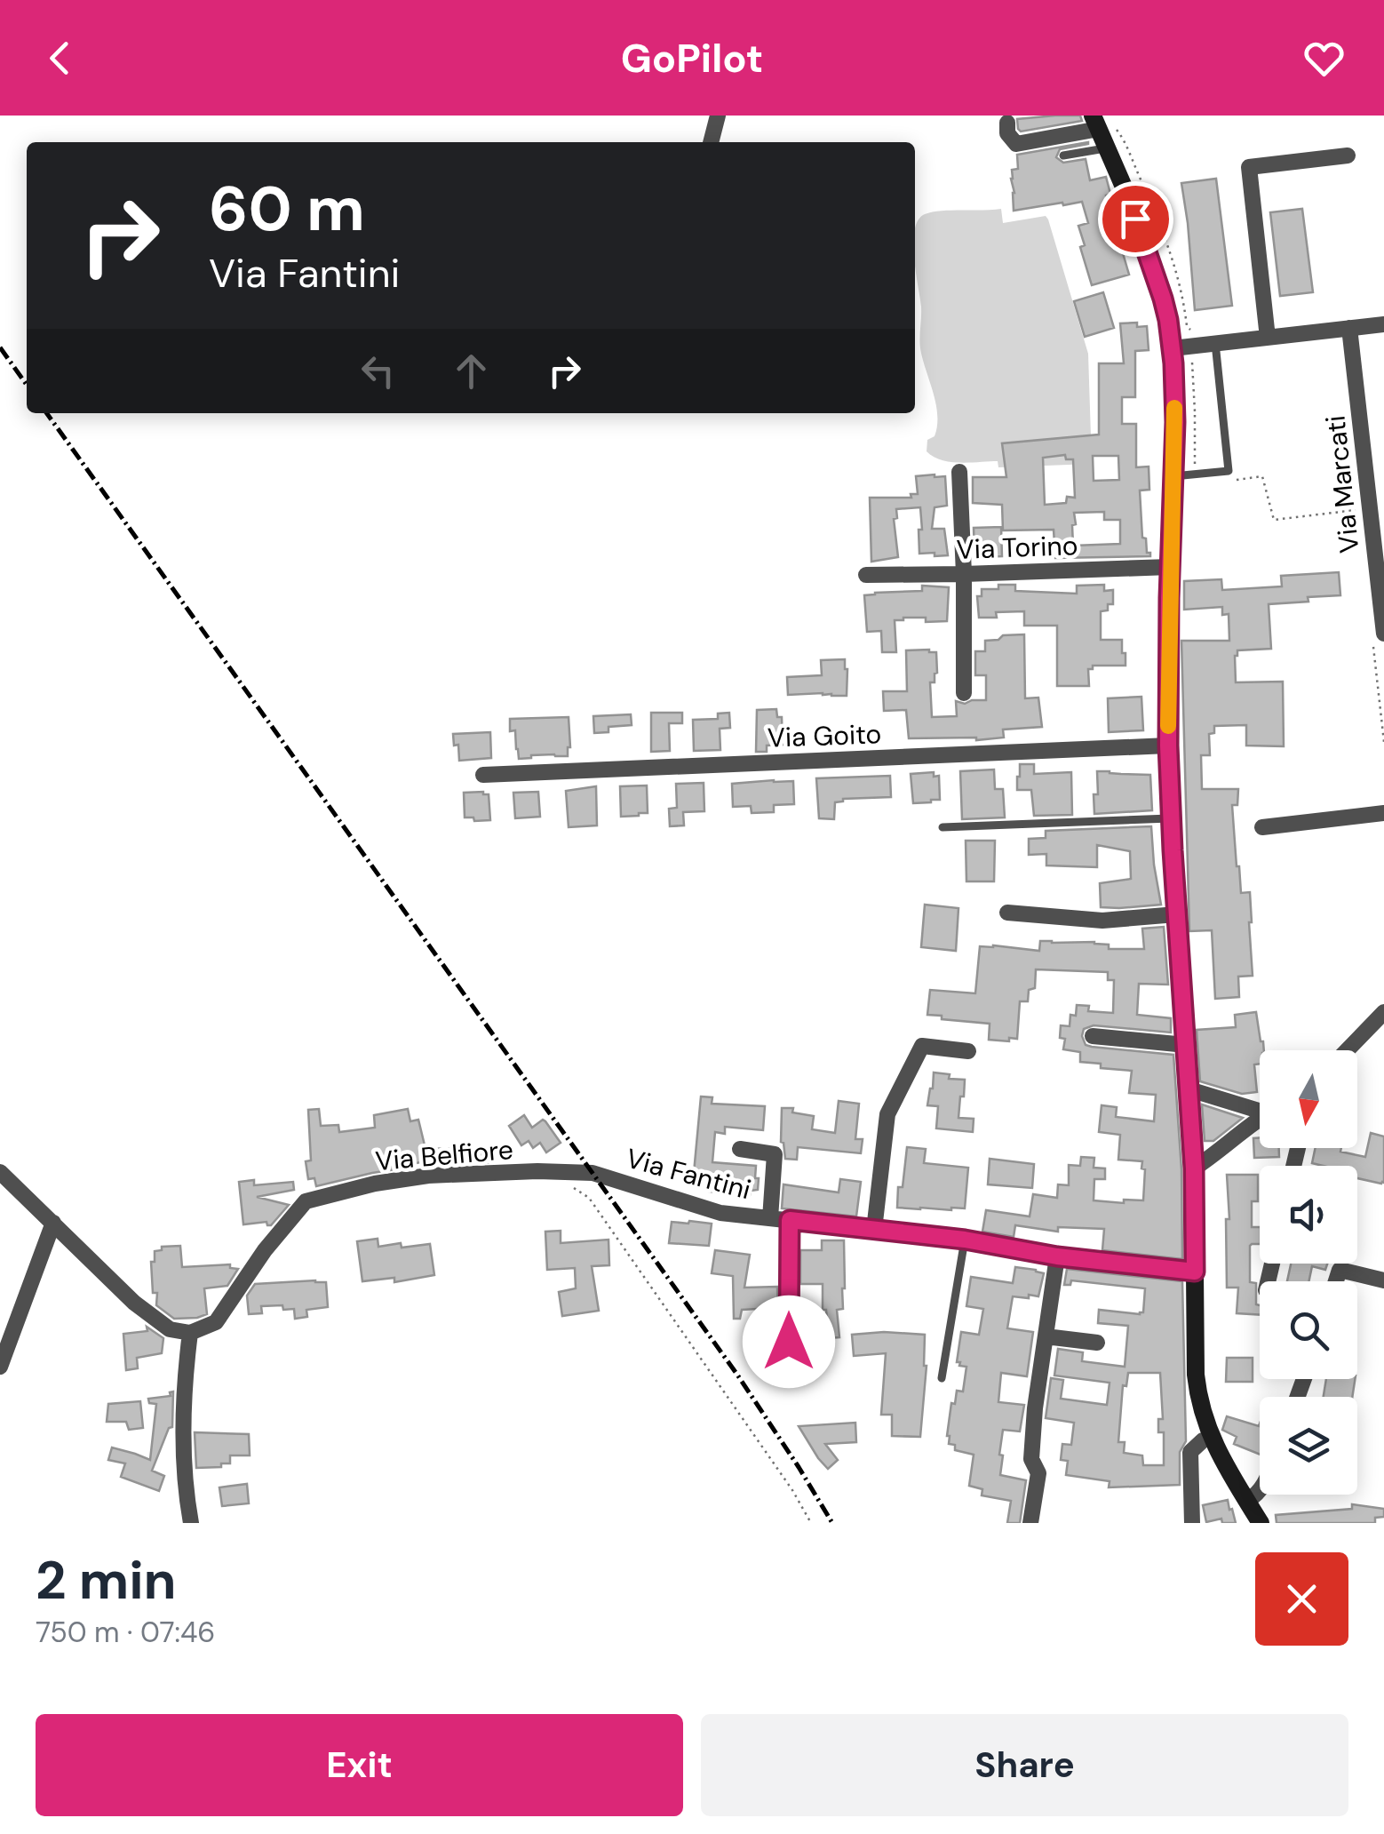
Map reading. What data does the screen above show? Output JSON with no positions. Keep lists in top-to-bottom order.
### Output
{
  "streets": {
    "street": [
      "Via Marcati",
      "Via Torino",
      "Via Goito",
      "Via Belfiore",
      "Via Fantini"
    ]
  },
  "crossings": [
    ["Via Belfiore", "Via Fantini"]
  ],
  "north": "bottom",
  "page": {
    "header": "GoPilot",
    "turn": ["60 m", "Via Fantini"],
    "heading": ["2 min", "750 m · 07:46"],
    "buttons": ["Exit", "Share"]
  }
}
